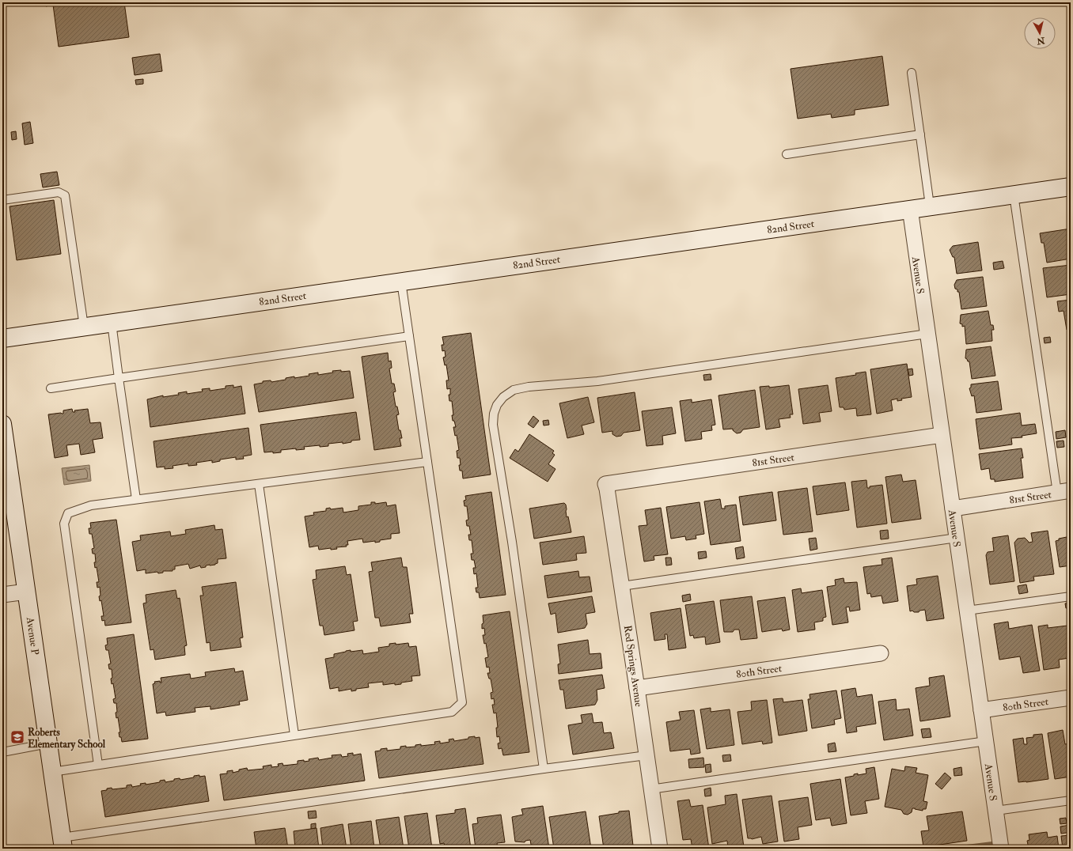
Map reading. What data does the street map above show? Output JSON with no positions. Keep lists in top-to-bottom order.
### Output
{
  "streets": {
    "main road": ["82nd Street", "Avenue P"],
    "street": [
      "Avenue S",
      "81st Street",
      "Red Springs Avenue",
      "80th Street"
    ]
  },
  "crossings": [
    ["82nd Street", "Avenue S"],
    ["Avenue S", "81st Street"],
    ["Avenue S", "80th Street"],
    ["81st Street", "Red Springs Avenue"],
    ["Red Springs Avenue", "80th Street"]
  ],
  "places": {
    "school or university": ["Roberts Elementary School"]
  },
  "north": "bottom"
}
